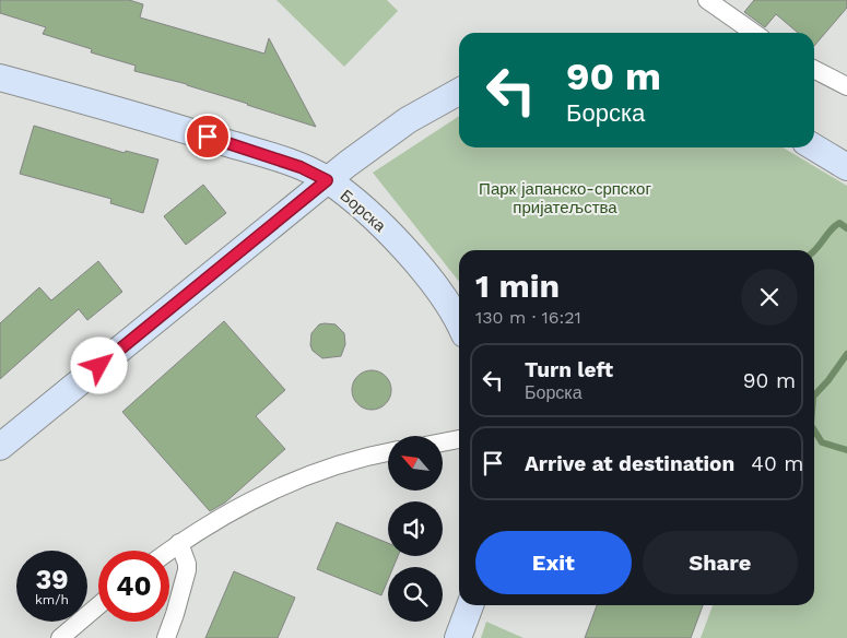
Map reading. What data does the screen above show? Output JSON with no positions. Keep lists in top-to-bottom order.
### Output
{
  "streets": {
    "street": ["Борска"]
  },
  "parks": ["Парк јапанско-српског пријатељства"],
  "north": "top left",
  "page": {
    "turn": ["90 m", "Борска"],
    "heading": ["1 min", "130 m · 16:21"],
    "list": [
      {
        "name": "Turn left",
        "note": "Борска",
        "value": "90 m"
      },
      {
        "name": "Arrive at destination",
        "value": "40 m"
      }
    ],
    "buttons": ["Exit", "Share"],
    "speed": "39 km/h",
    "limit": "40"
  }
}
